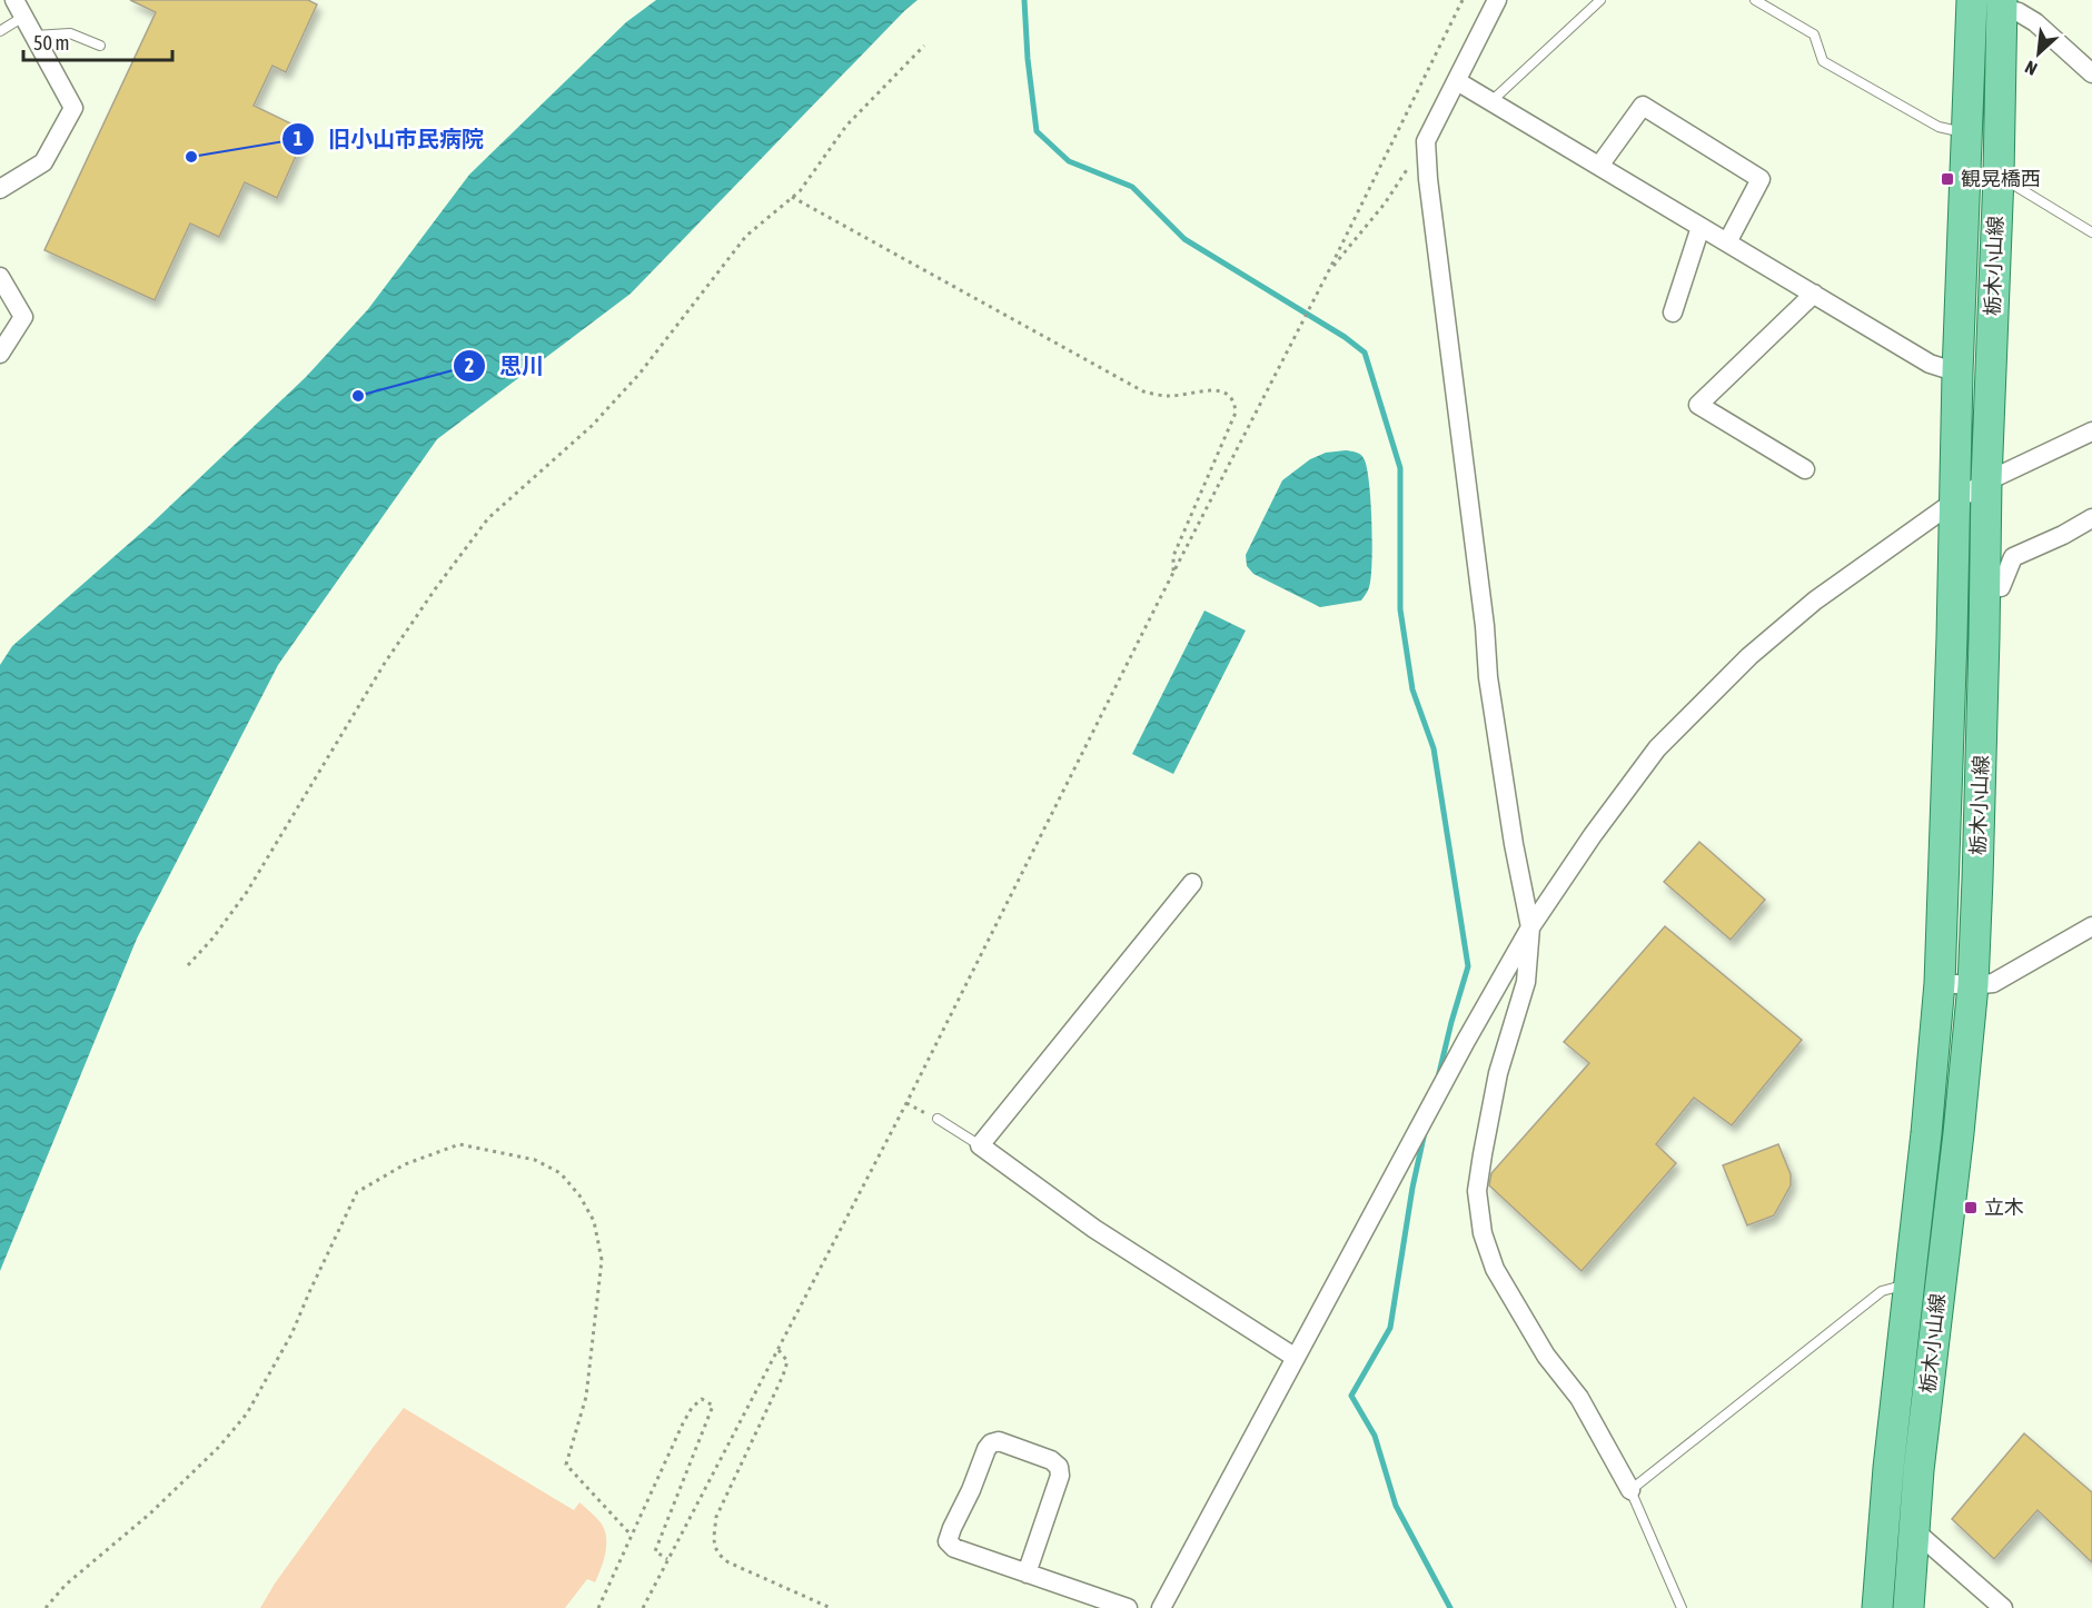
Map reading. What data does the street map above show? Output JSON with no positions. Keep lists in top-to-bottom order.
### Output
{
  "streets": {
    "main road": ["栃木小山線"]
  },
  "places": {
    "other": ["旧小山市民病院", "思川"],
    "transit": ["観晃橋西", "立木"]
  },
  "scale_bar": "50 m",
  "north": "bottom left"
}
